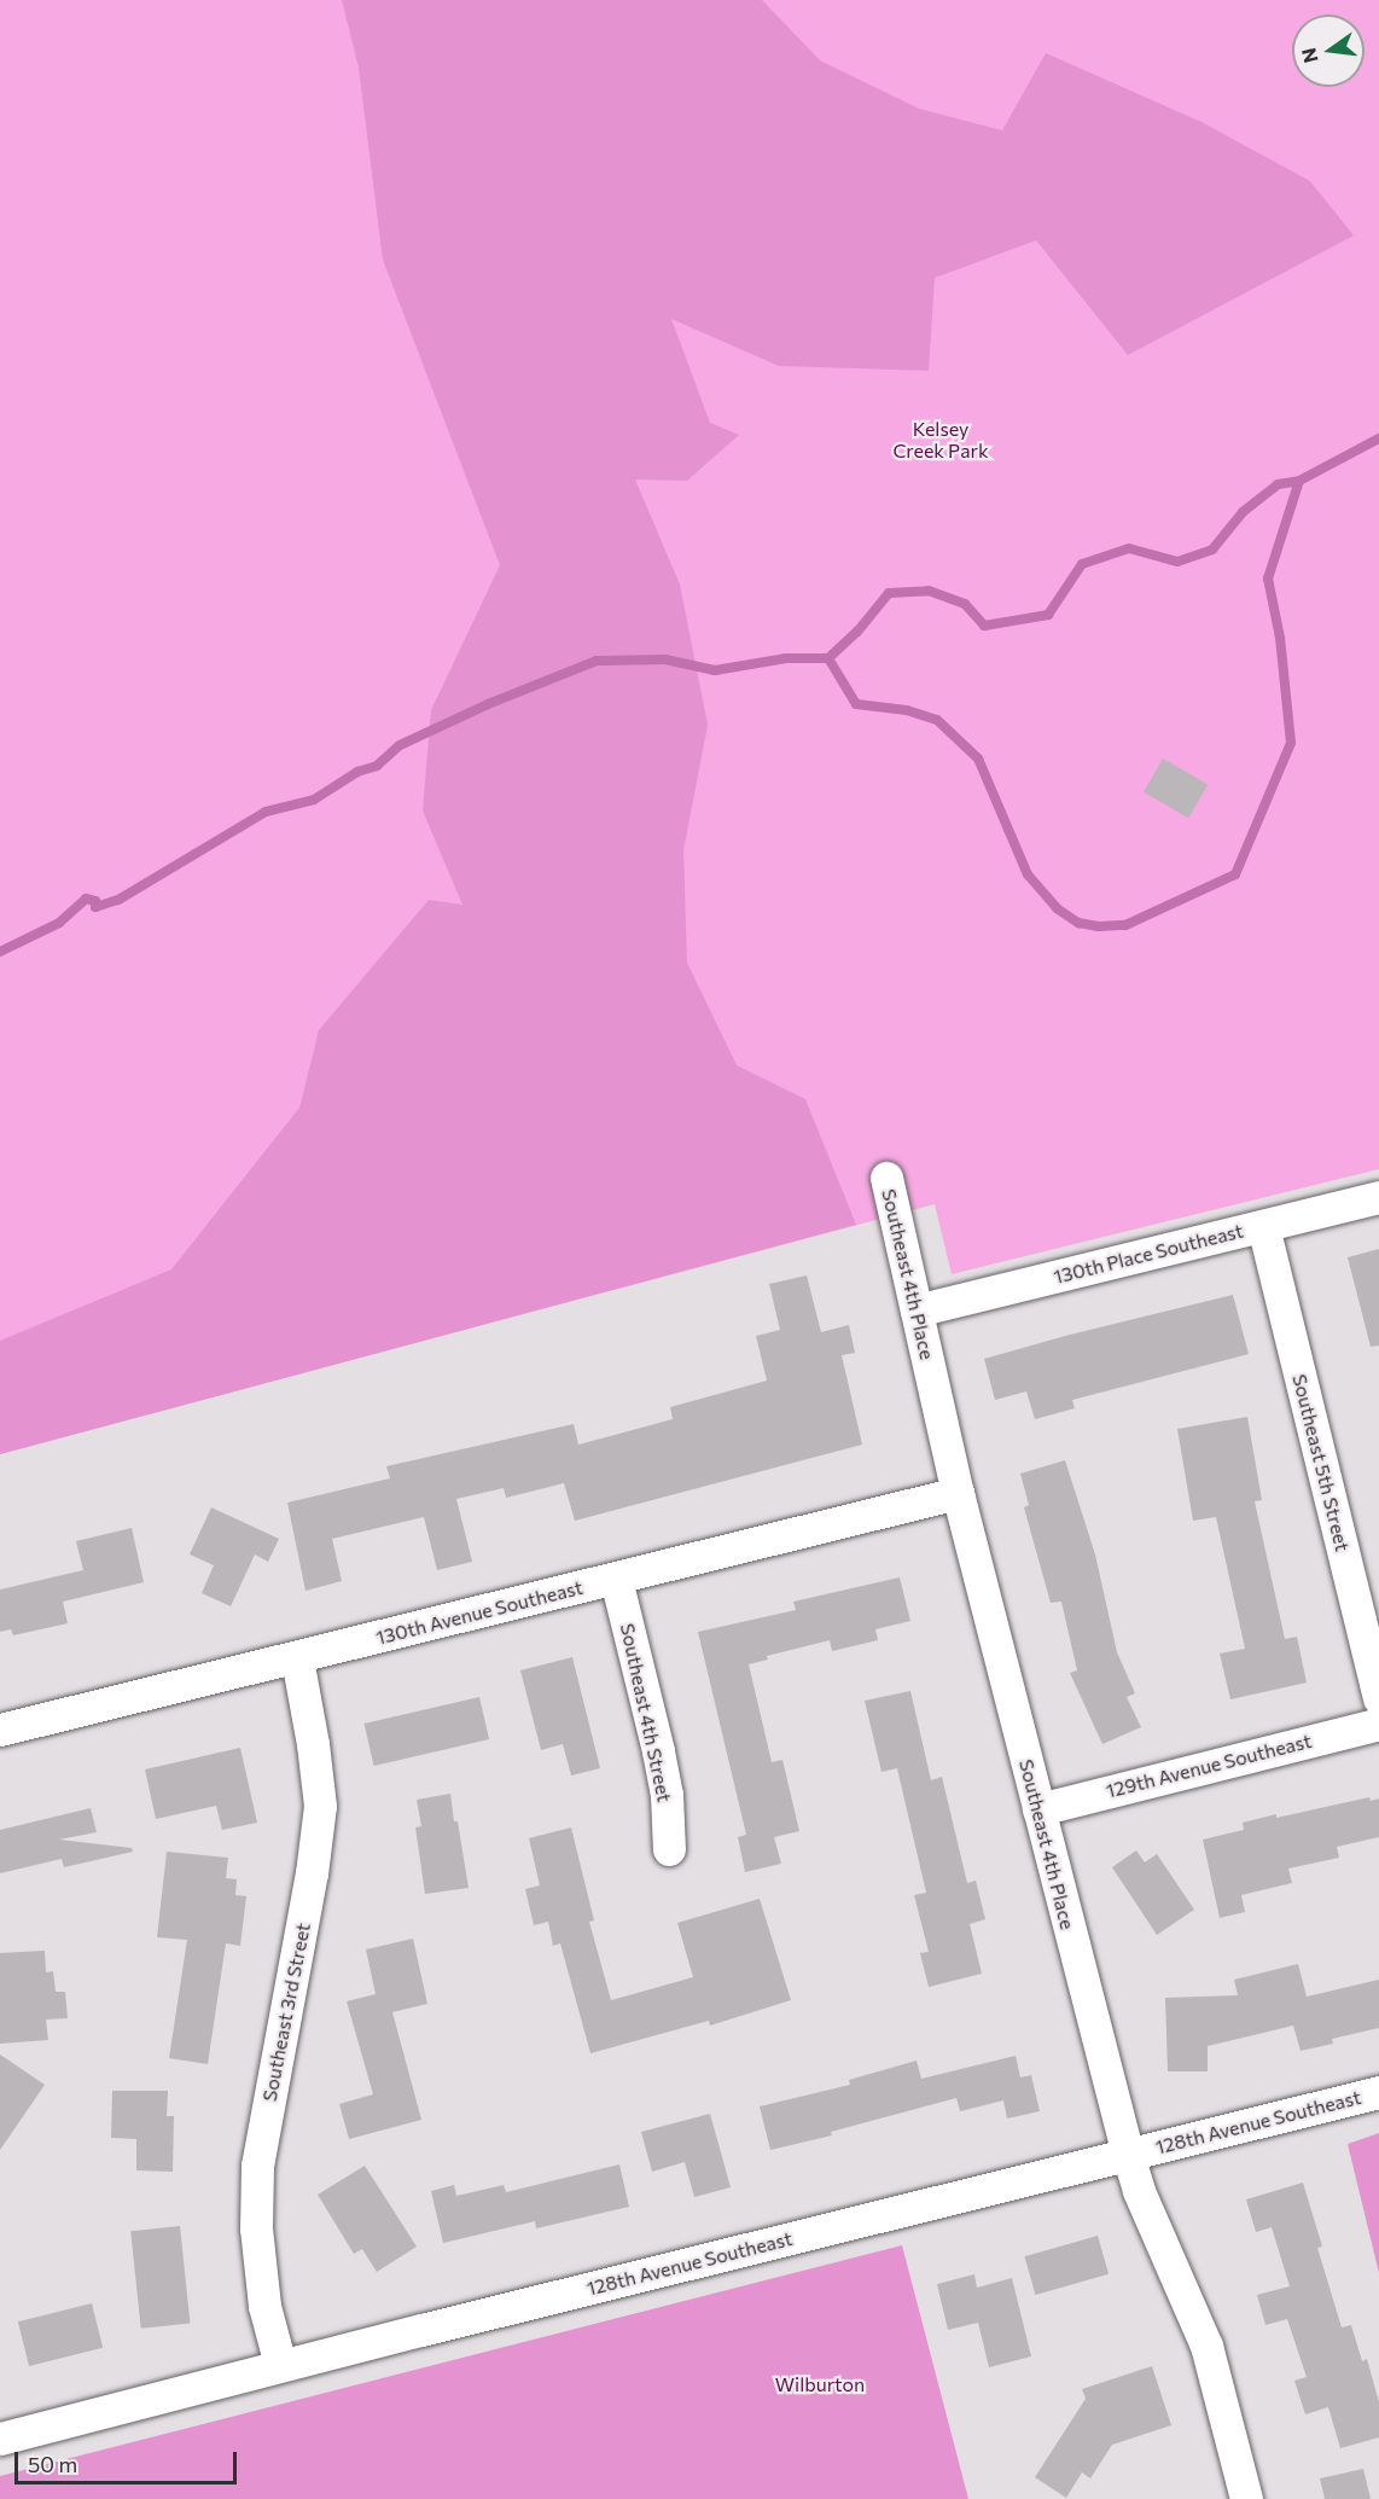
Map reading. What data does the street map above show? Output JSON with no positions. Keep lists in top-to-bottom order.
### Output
{
  "streets": {
    "street": [
      "130th Place Southeast",
      "Southeast 4th Place",
      "Southeast 5th Street",
      "130th Avenue Southeast",
      "Southeast 4th Street",
      "129th Avenue Southeast",
      "Southeast 3rd Street",
      "128th Avenue Southeast"
    ]
  },
  "crossings": [
    ["130th Place Southeast", "Southeast 4th Place"],
    ["130th Place Southeast", "Southeast 5th Street"],
    ["Southeast 4th Place", "130th Avenue Southeast"],
    ["Southeast 4th Place", "129th Avenue Southeast"],
    ["Southeast 4th Place", "128th Avenue Southeast"],
    ["130th Avenue Southeast", "Southeast 4th Street"],
    ["130th Avenue Southeast", "Southeast 3rd Street"],
    ["Southeast 3rd Street", "128th Avenue Southeast"]
  ],
  "parks": ["Kelsey Creek Park", "Wilburton"],
  "scale_bar": "50 m",
  "north": "left"
}
